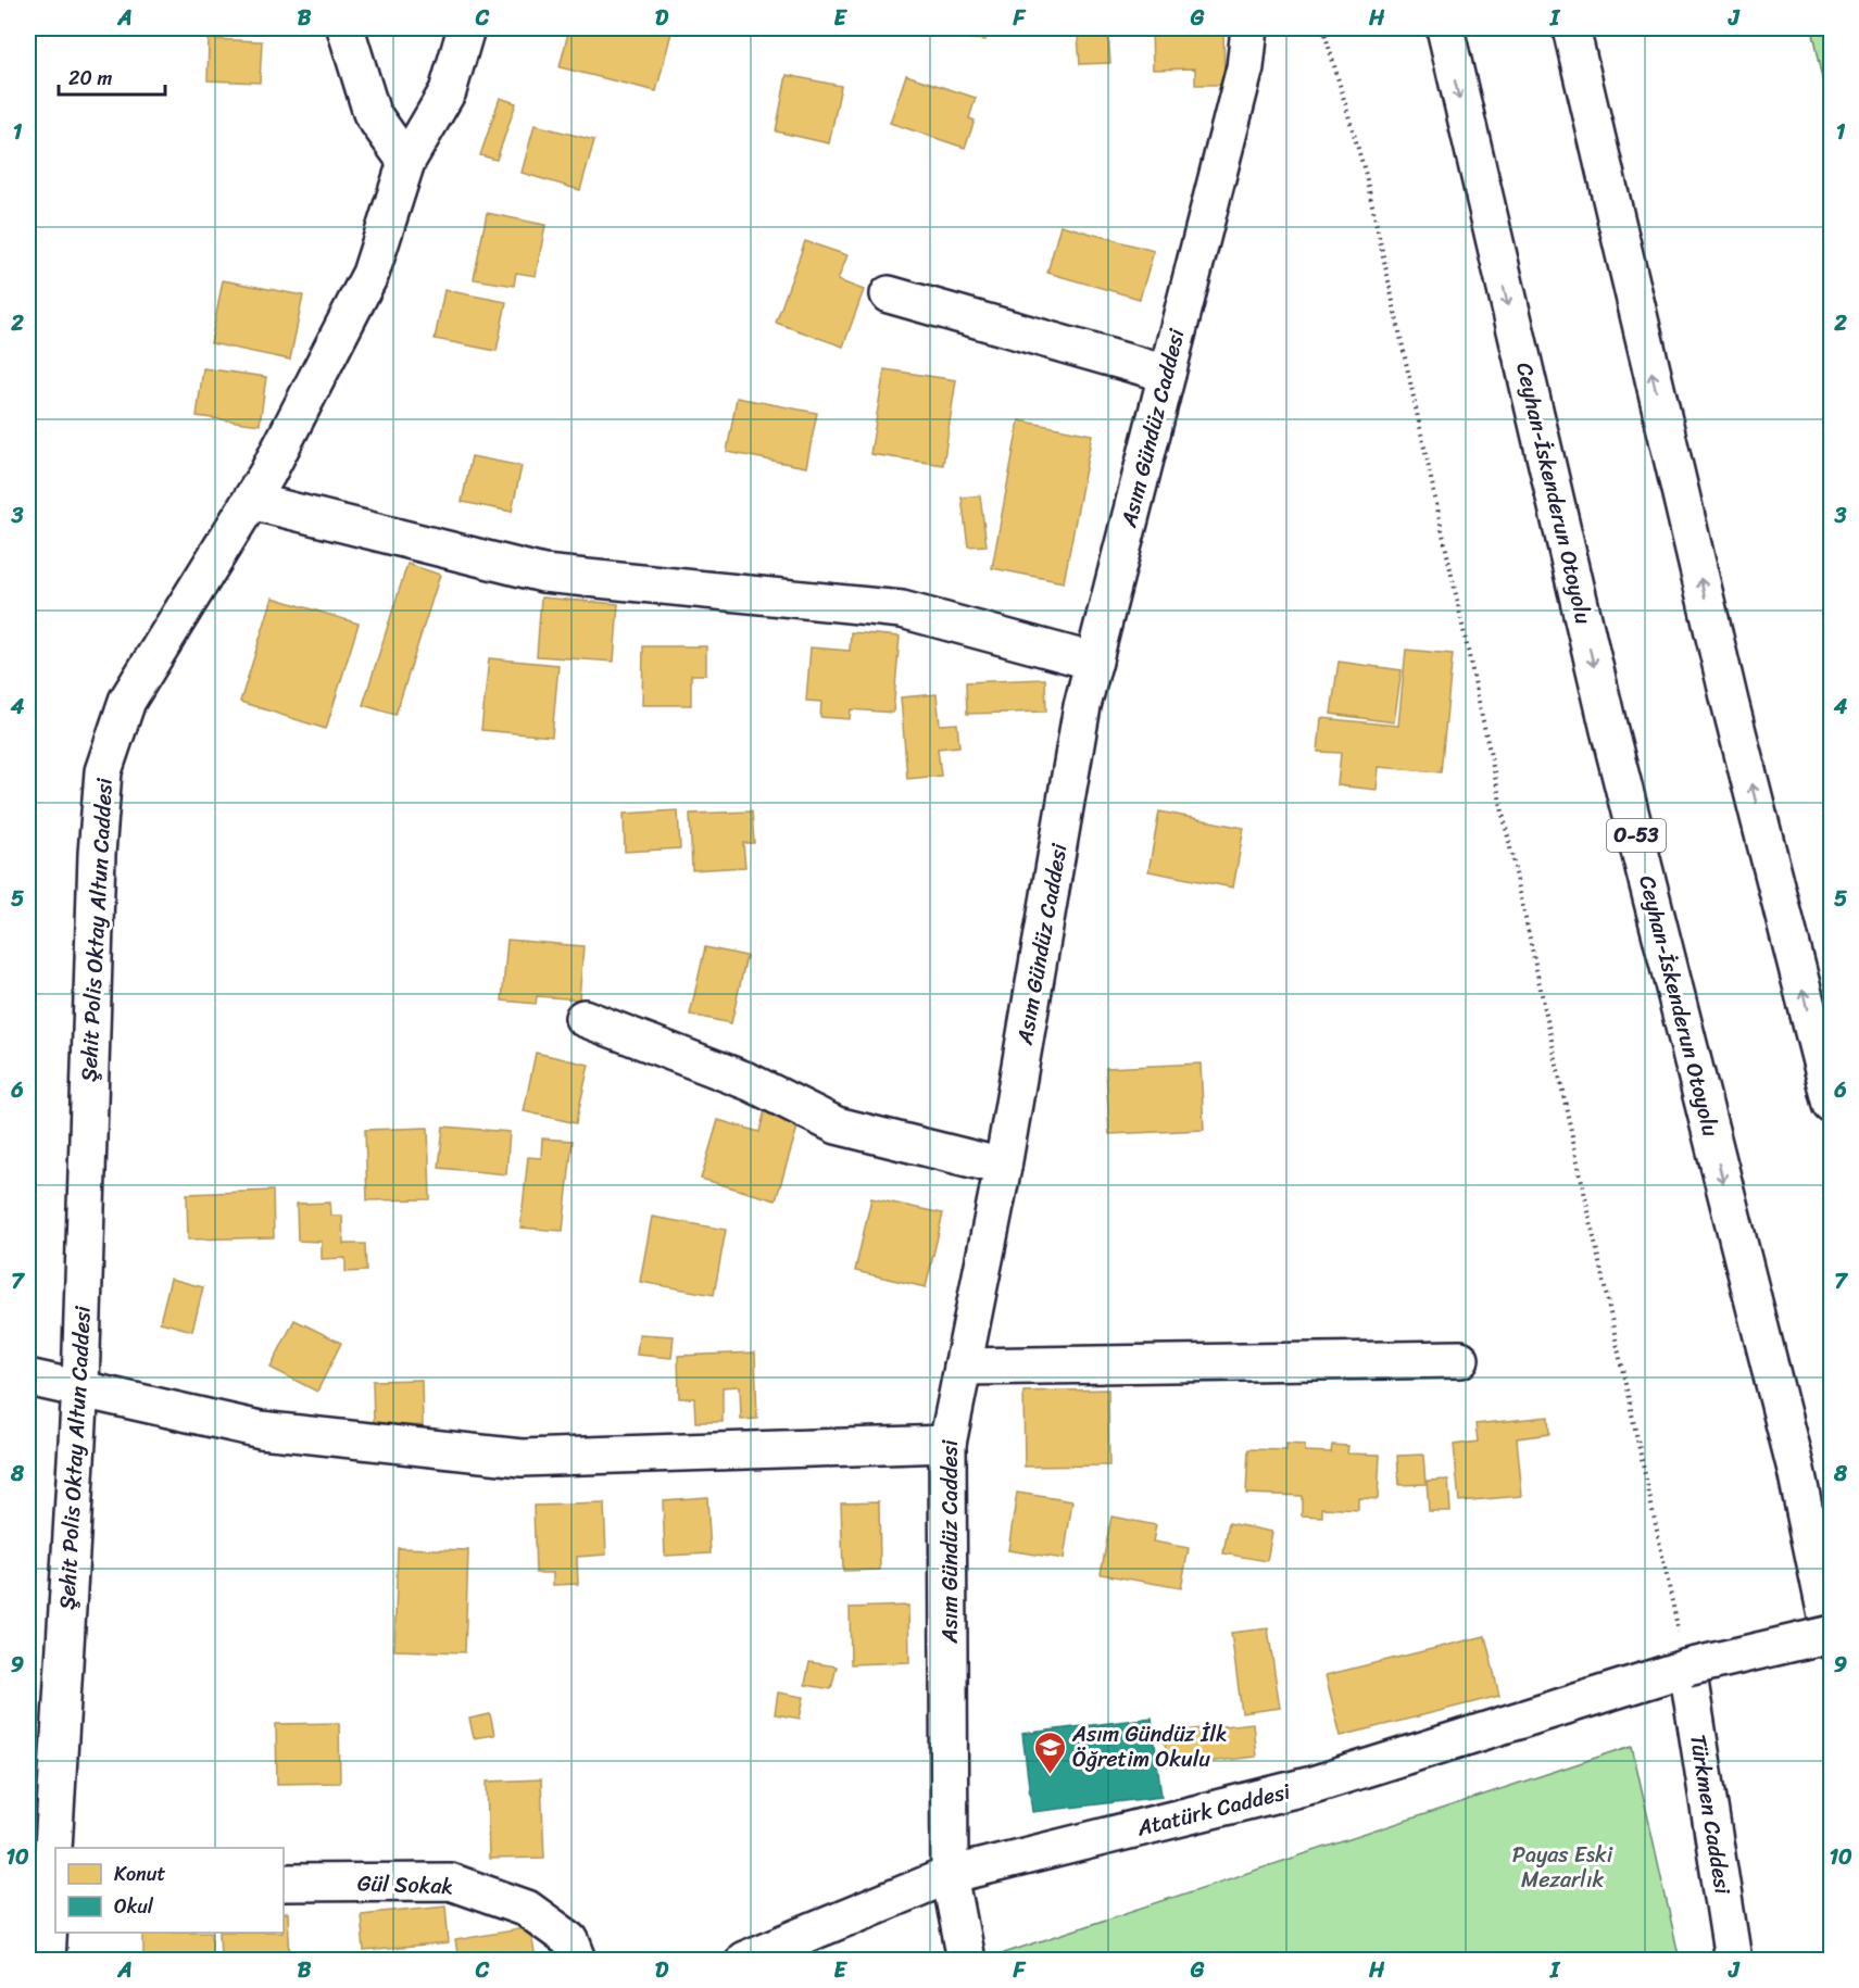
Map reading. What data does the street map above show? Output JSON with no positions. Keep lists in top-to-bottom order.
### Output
{
  "streets": {
    "main road": [
      "Asım Gündüz Caddesi",
      "Ceyhan-İskenderun Otoyolu",
      "O-53",
      "Şehit Polis Oktay Altun Caddesi",
      "Atatürk Caddesi",
      "Türkmen Caddesi",
      "Gül Sokak"
    ]
  },
  "crossings": [
    ["Asım Gündüz Caddesi", "Atatürk Caddesi"],
    ["Atatürk Caddesi", "Türkmen Caddesi"]
  ],
  "parks": ["Payas Eski Mezarlık"],
  "places": {
    "school or university": ["Asım Gündüz İlk Öğretim Okulu"]
  },
  "legend": ["Konut", "Okul"],
  "scale_bar": "20 m",
  "grid": {
    "columns": [
      "A",
      "B",
      "C",
      "D",
      "E",
      "F",
      "G",
      "H",
      "I",
      "J"
    ],
    "rows": [
      "1",
      "2",
      "3",
      "4",
      "5",
      "6",
      "7",
      "8",
      "9",
      "10"
    ]
  }
}
